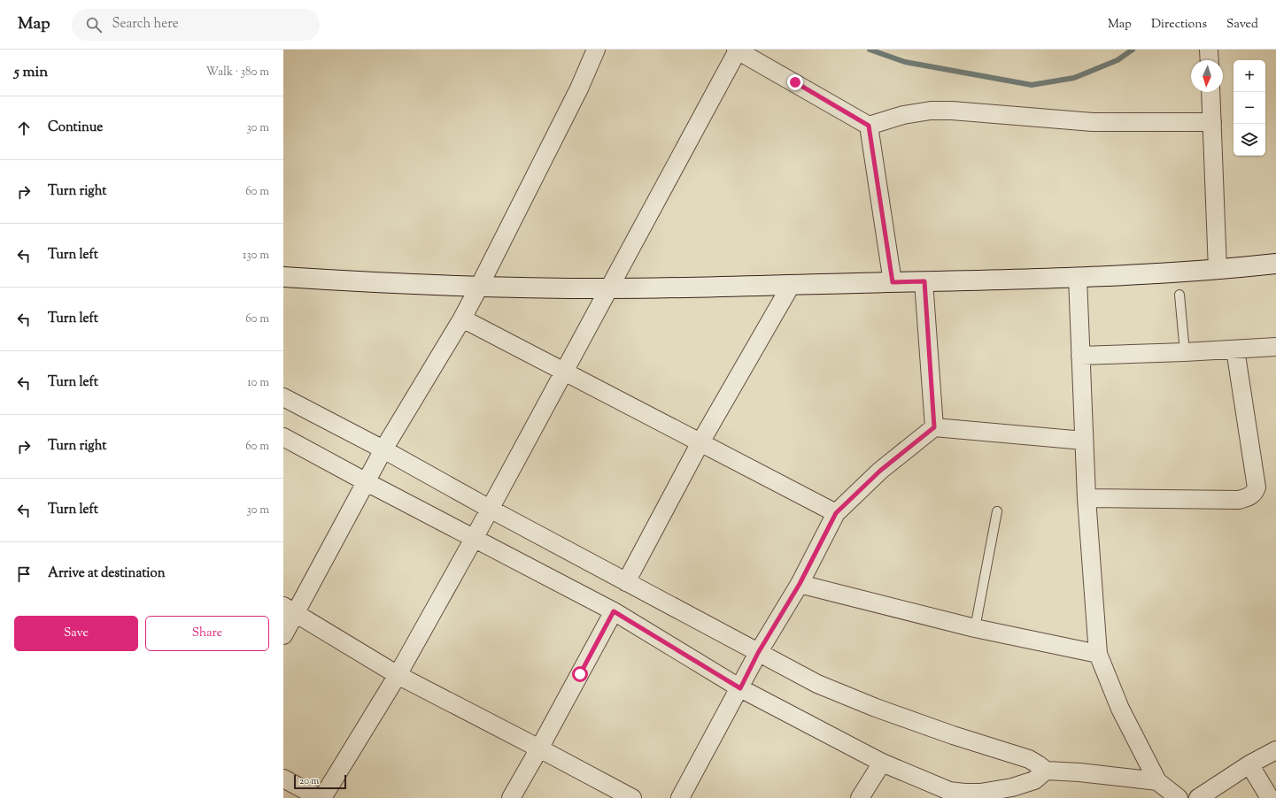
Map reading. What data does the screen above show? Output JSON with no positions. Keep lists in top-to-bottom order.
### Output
{
  "scale_bar": "20 m",
  "north": "bottom",
  "page": {
    "header": "Map",
    "search": "Search here",
    "nav": ["Map", "Directions", "Saved"],
    "heading": ["5 min", "Walk · 380 m"],
    "map_buttons": ["+", "−"],
    "list": [
      ["Continue", "30 m"],
      ["Turn right", "60 m"],
      ["Turn left", "130 m"],
      ["Turn left", "60 m"],
      ["Turn left", "10 m"],
      ["Turn right", "60 m"],
      ["Turn left", "30 m"],
      "Arrive at destination"
    ],
    "buttons": ["Save", "Share"],
    "scale": "20 m"
  }
}
